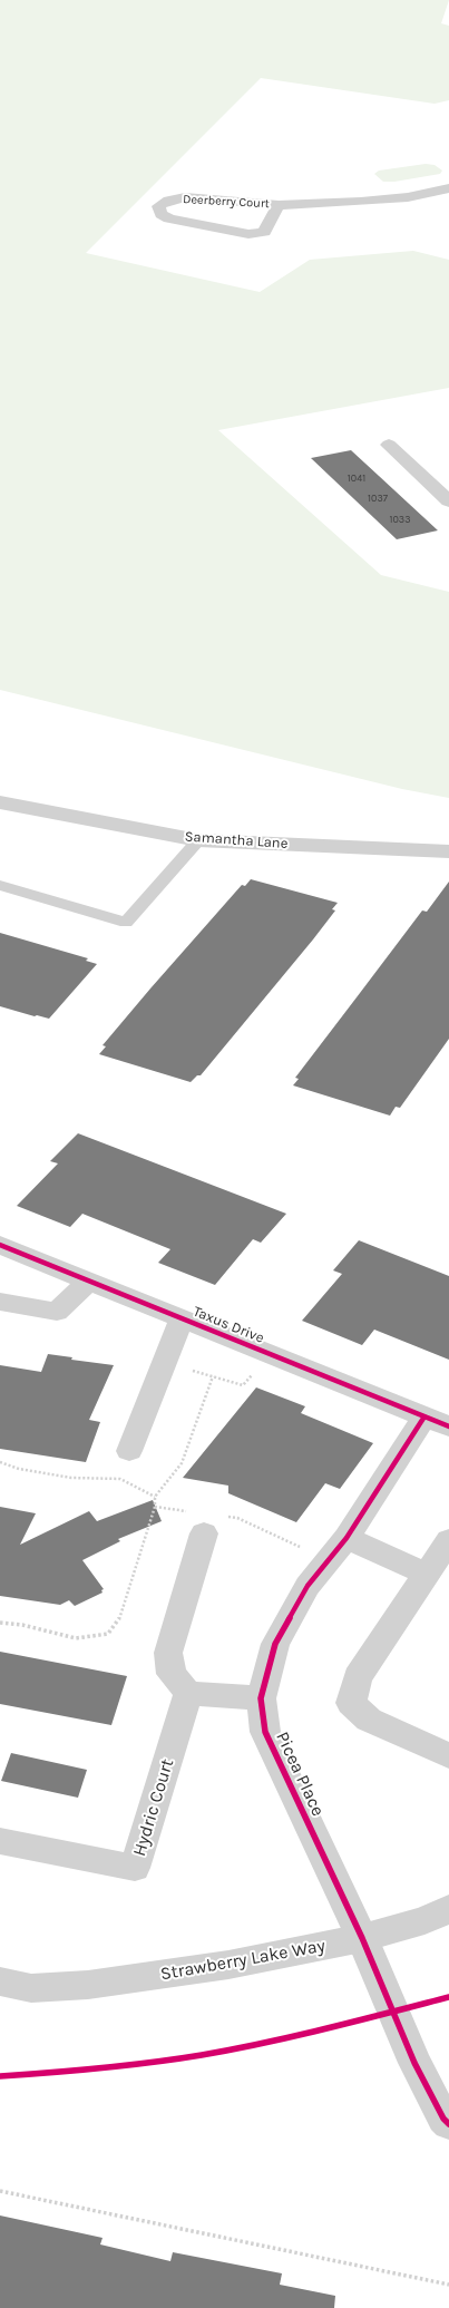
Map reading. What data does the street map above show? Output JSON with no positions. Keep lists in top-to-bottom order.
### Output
{
  "streets": {
    "street": [
      "Deerberry Court",
      "Samantha Lane",
      "Taxus Drive",
      "Picea Place",
      "Hydric Court",
      "Strawberry Lake Way"
    ]
  },
  "crossings": [
    ["Taxus Drive", "Picea Place"],
    ["Picea Place", "Strawberry Lake Way"]
  ],
  "house_numbers": ["1041", "1037", "1033"]
}
